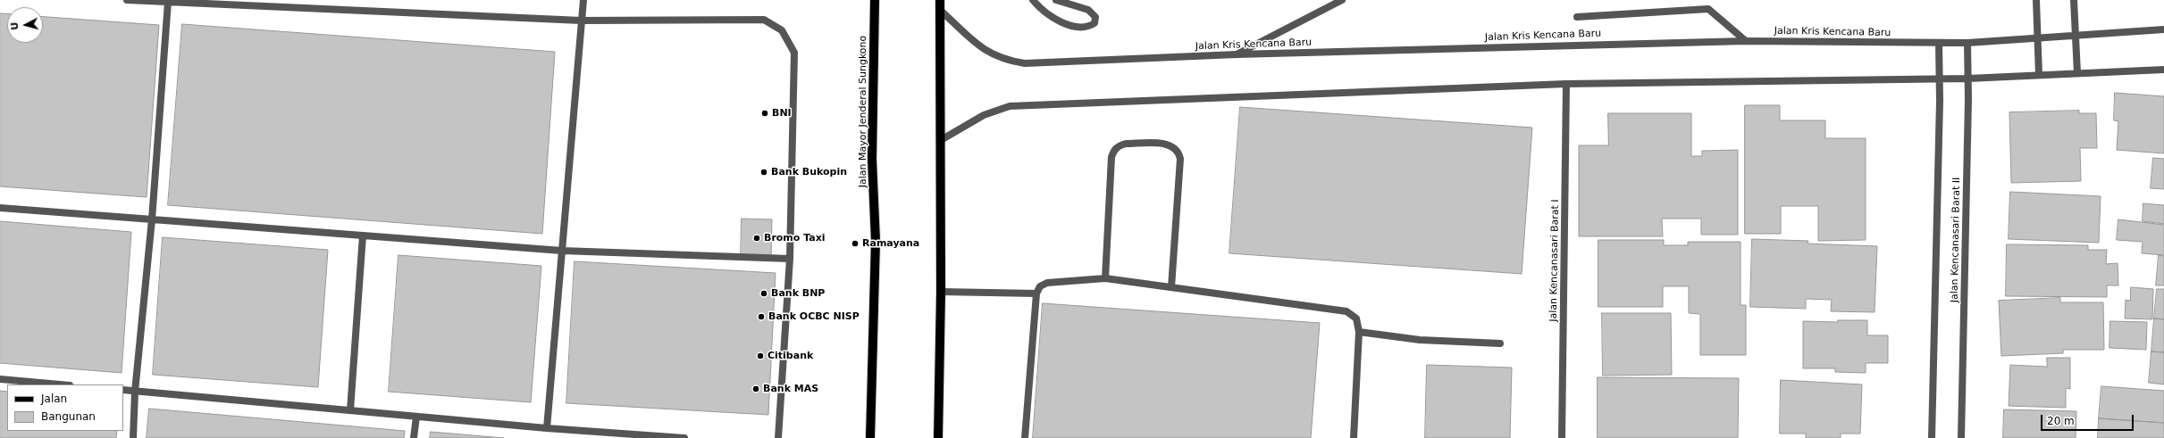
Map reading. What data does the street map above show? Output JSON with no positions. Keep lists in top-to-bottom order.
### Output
{
  "streets": {
    "main road": ["Jalan Mayor Jenderal Sungkono"],
    "street": ["Jalan Kris Kencana Baru", "Jalan Kencanasari Barat II", "Jalan Kencanasari Barat I"]
  },
  "crossings": [
    ["Jalan Kris Kencana Baru", "Jalan Kencanasari Barat II"]
  ],
  "places": [
    "BNI",
    "Bank Bukopin",
    "Bromo Taxi",
    "Ramayana",
    "Bank BNP",
    "Bank OCBC NISP",
    "Citibank",
    "Bank MAS"
  ],
  "legend": ["Jalan", "Bangunan"],
  "scale_bar": "20 m",
  "north": "left"
}
